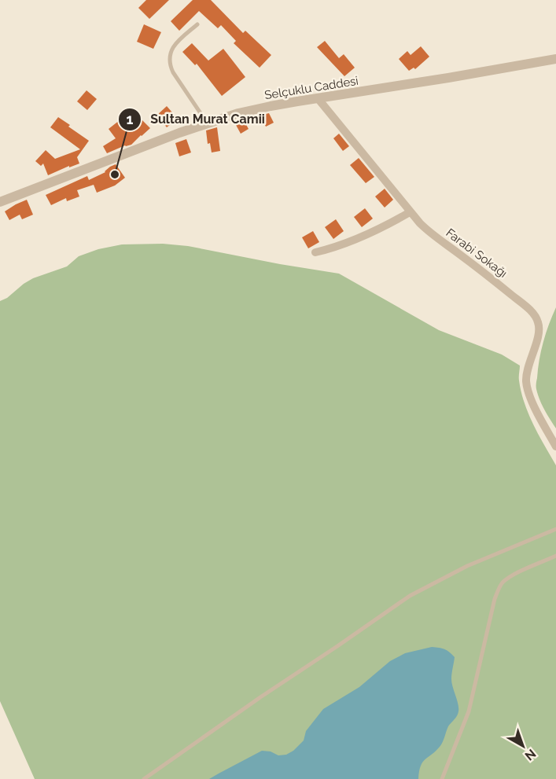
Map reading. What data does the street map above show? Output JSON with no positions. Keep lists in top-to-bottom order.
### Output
{
  "streets": {
    "street": ["Selçuklu Caddesi", "Farabi Sokağı"]
  },
  "crossings": [
    ["Selçuklu Caddesi", "Farabi Sokağı"]
  ],
  "places": ["Sultan Murat Camii"],
  "north": "bottom right"
}
